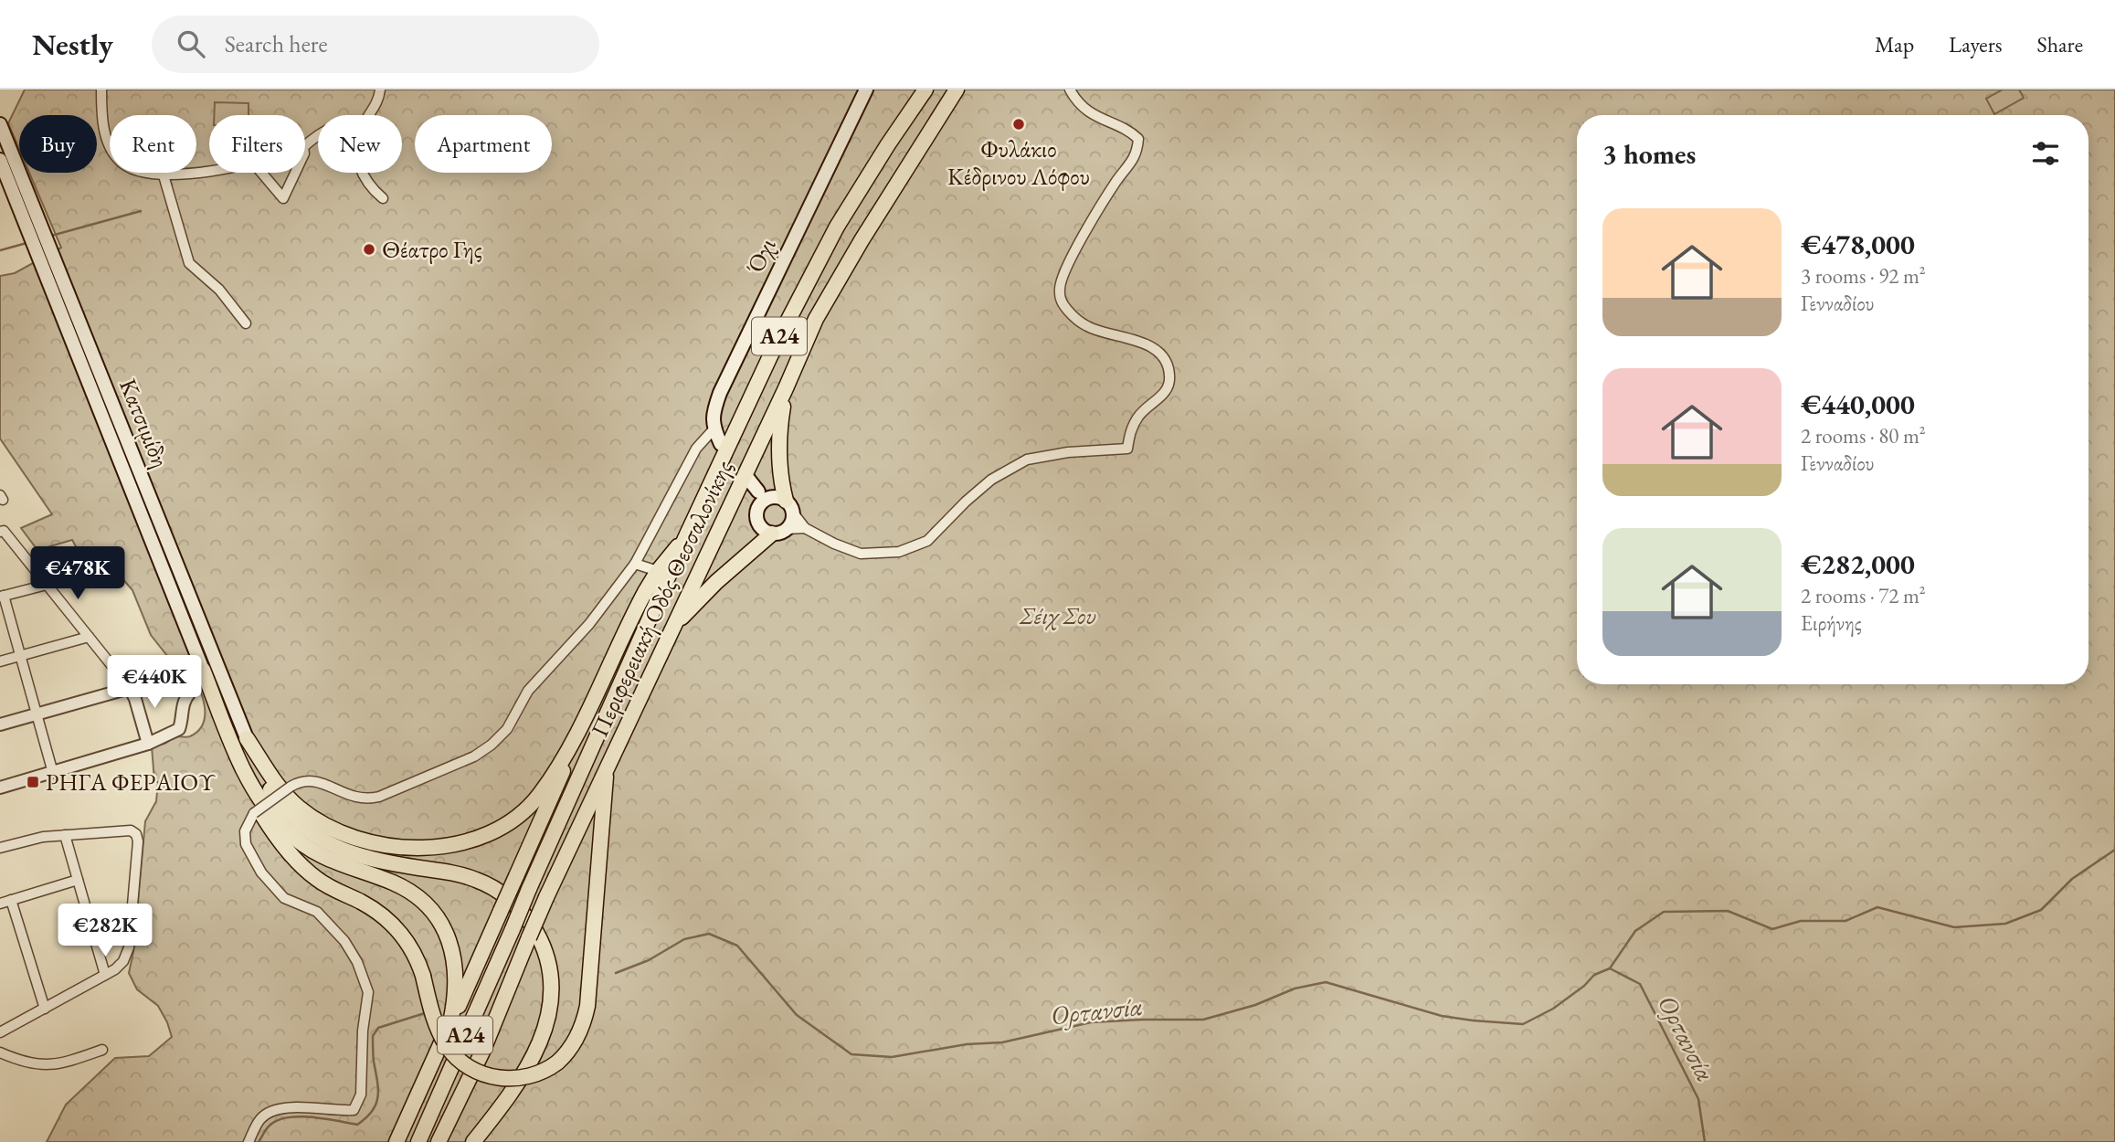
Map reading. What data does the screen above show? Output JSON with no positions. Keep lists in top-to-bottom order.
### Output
{
  "streets": {
    "highway": ["Α24", "Περιφερειακή Οδός Θεσσαλονίκης"],
    "main road": ["Όχι", "Κατσιμίδη"]
  },
  "water": ["Ορτανσία"],
  "parks": ["Σέιχ Σου"],
  "places": {
    "other": ["Φυλάκιο Κέδρινου Λόφου", "Θέατρο Γης"],
    "transit": ["ΡΗΓΑ ΦΕΡΑΙΟΥ"]
  },
  "page": {
    "header": "Nestly",
    "search": "Search here",
    "nav": ["Map", "Layers", "Share"],
    "chip": [
      "Buy",
      "Rent",
      "Filters",
      "New",
      "Apartment"
    ],
    "heading": "3 homes",
    "list": [
      {
        "name": "€478,000",
        "note": "3 rooms · 92 m² · Γενναδίου"
      },
      {
        "name": "€440,000",
        "note": "2 rooms · 80 m² · Γενναδίου"
      },
      {
        "name": "€282,000",
        "note": "2 rooms · 72 m² · Ειρήνης"
      }
    ],
    "price": ["€478K", "€440K", "€282K"]
  }
}
